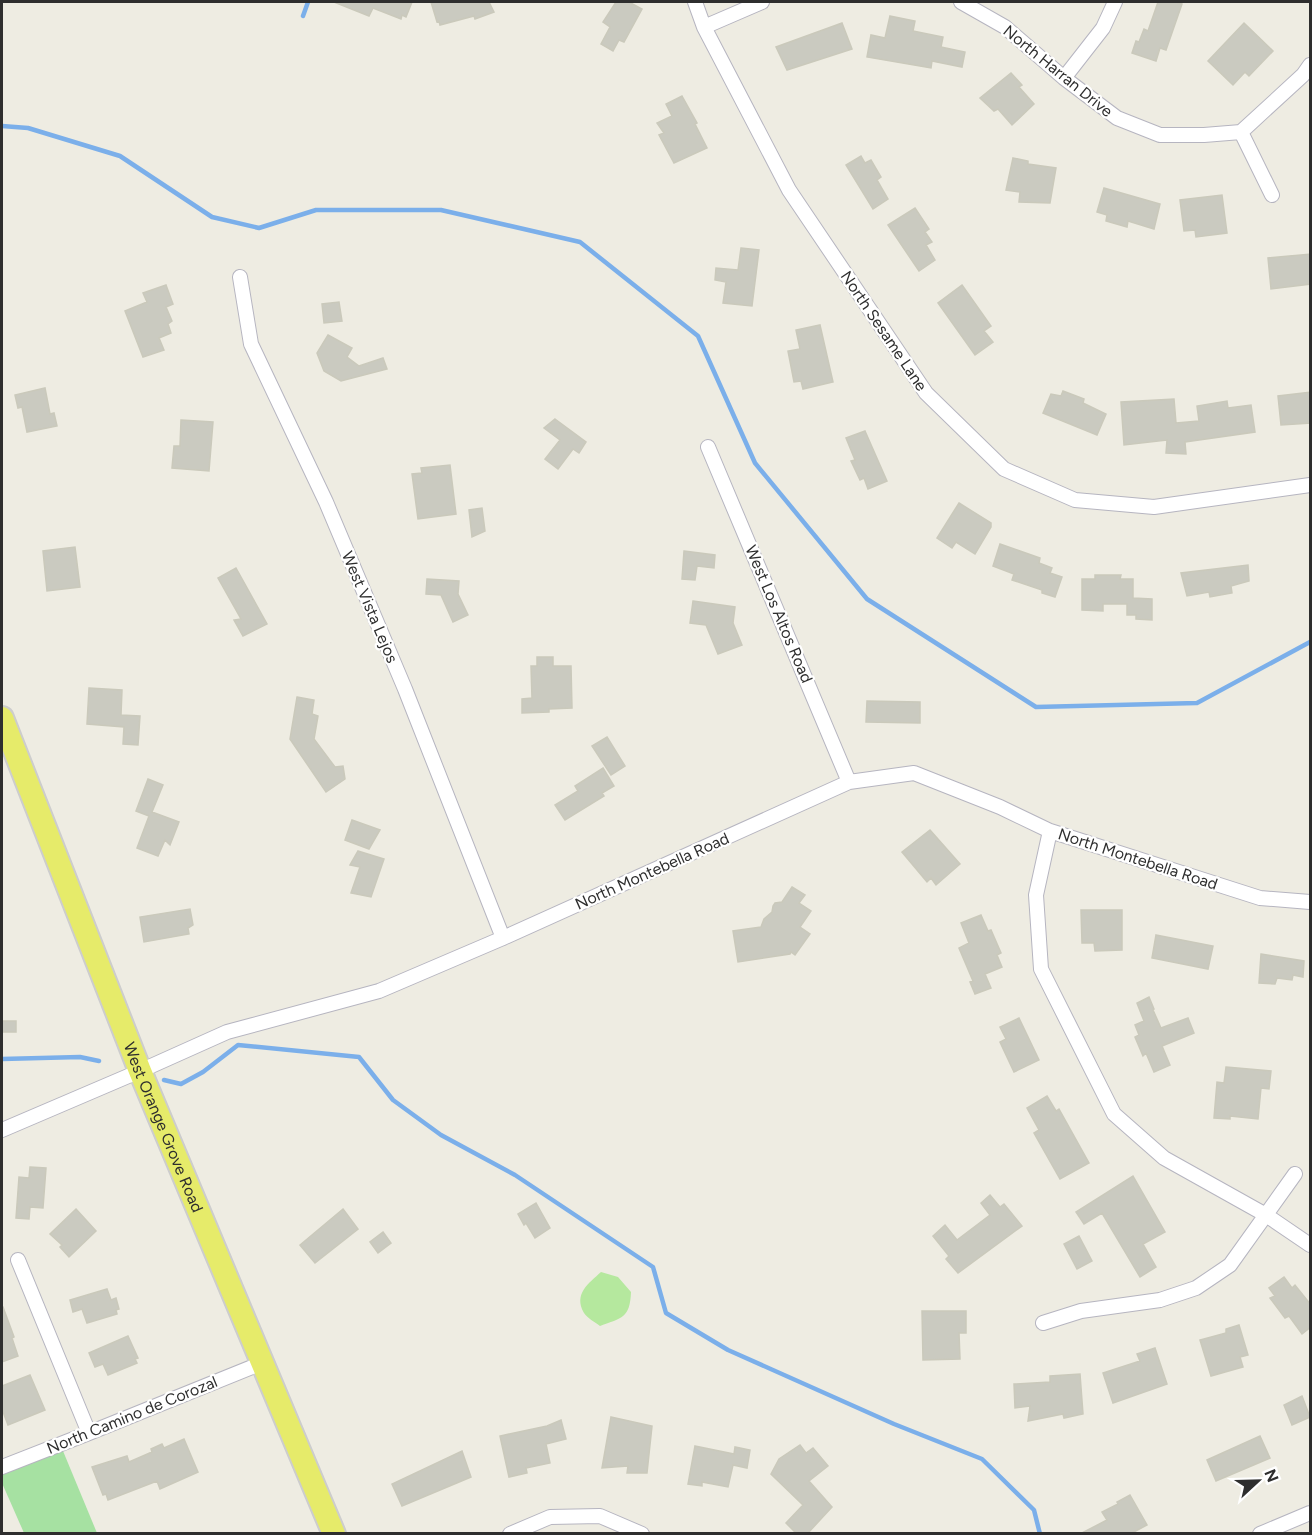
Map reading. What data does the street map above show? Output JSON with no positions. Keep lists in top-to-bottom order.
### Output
{
  "streets": {
    "main road": ["West Orange Grove Road"],
    "street": [
      "North Harran Drive",
      "North Sesame Lane",
      "West Vista Lejos",
      "West Los Altos Road",
      "North Montebella Road",
      "North Camino de Corozal"
    ]
  },
  "crossings": [
    ["West Vista Lejos", "North Montebella Road"],
    ["West Los Altos Road", "North Montebella Road"],
    ["North Montebella Road", "West Orange Grove Road"],
    ["West Orange Grove Road", "North Camino de Corozal"]
  ],
  "north": "right"
}
